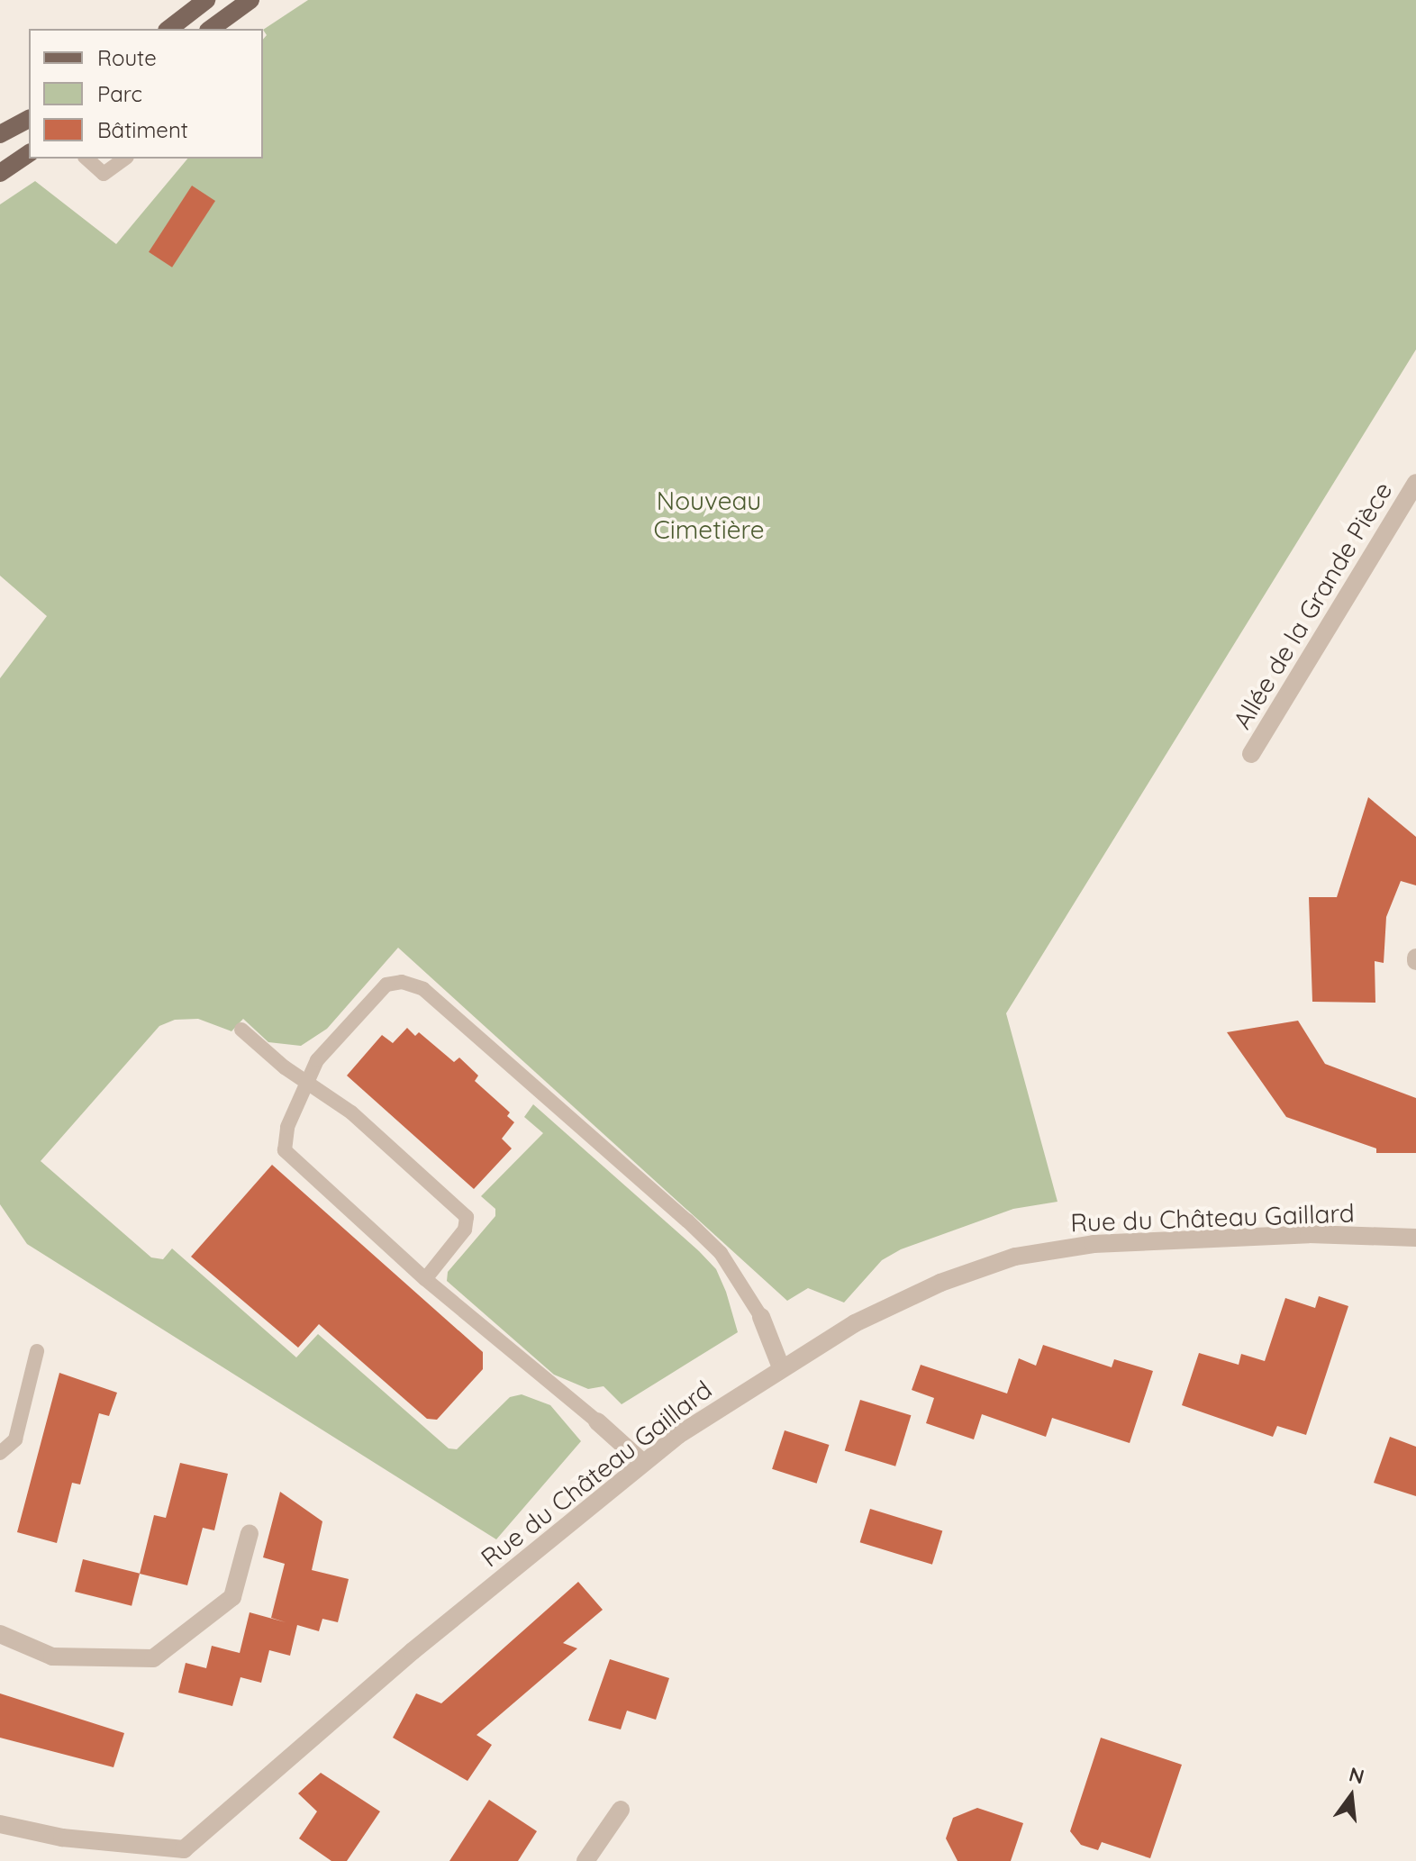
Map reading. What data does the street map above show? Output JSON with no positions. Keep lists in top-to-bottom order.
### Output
{
  "streets": {
    "street": ["Allée de la Grande Pièce", "Rue du Château Gaillard"]
  },
  "parks": ["Nouveau Cimetière"],
  "legend": ["Route", "Parc", "Bâtiment"],
  "north": "top"
}
